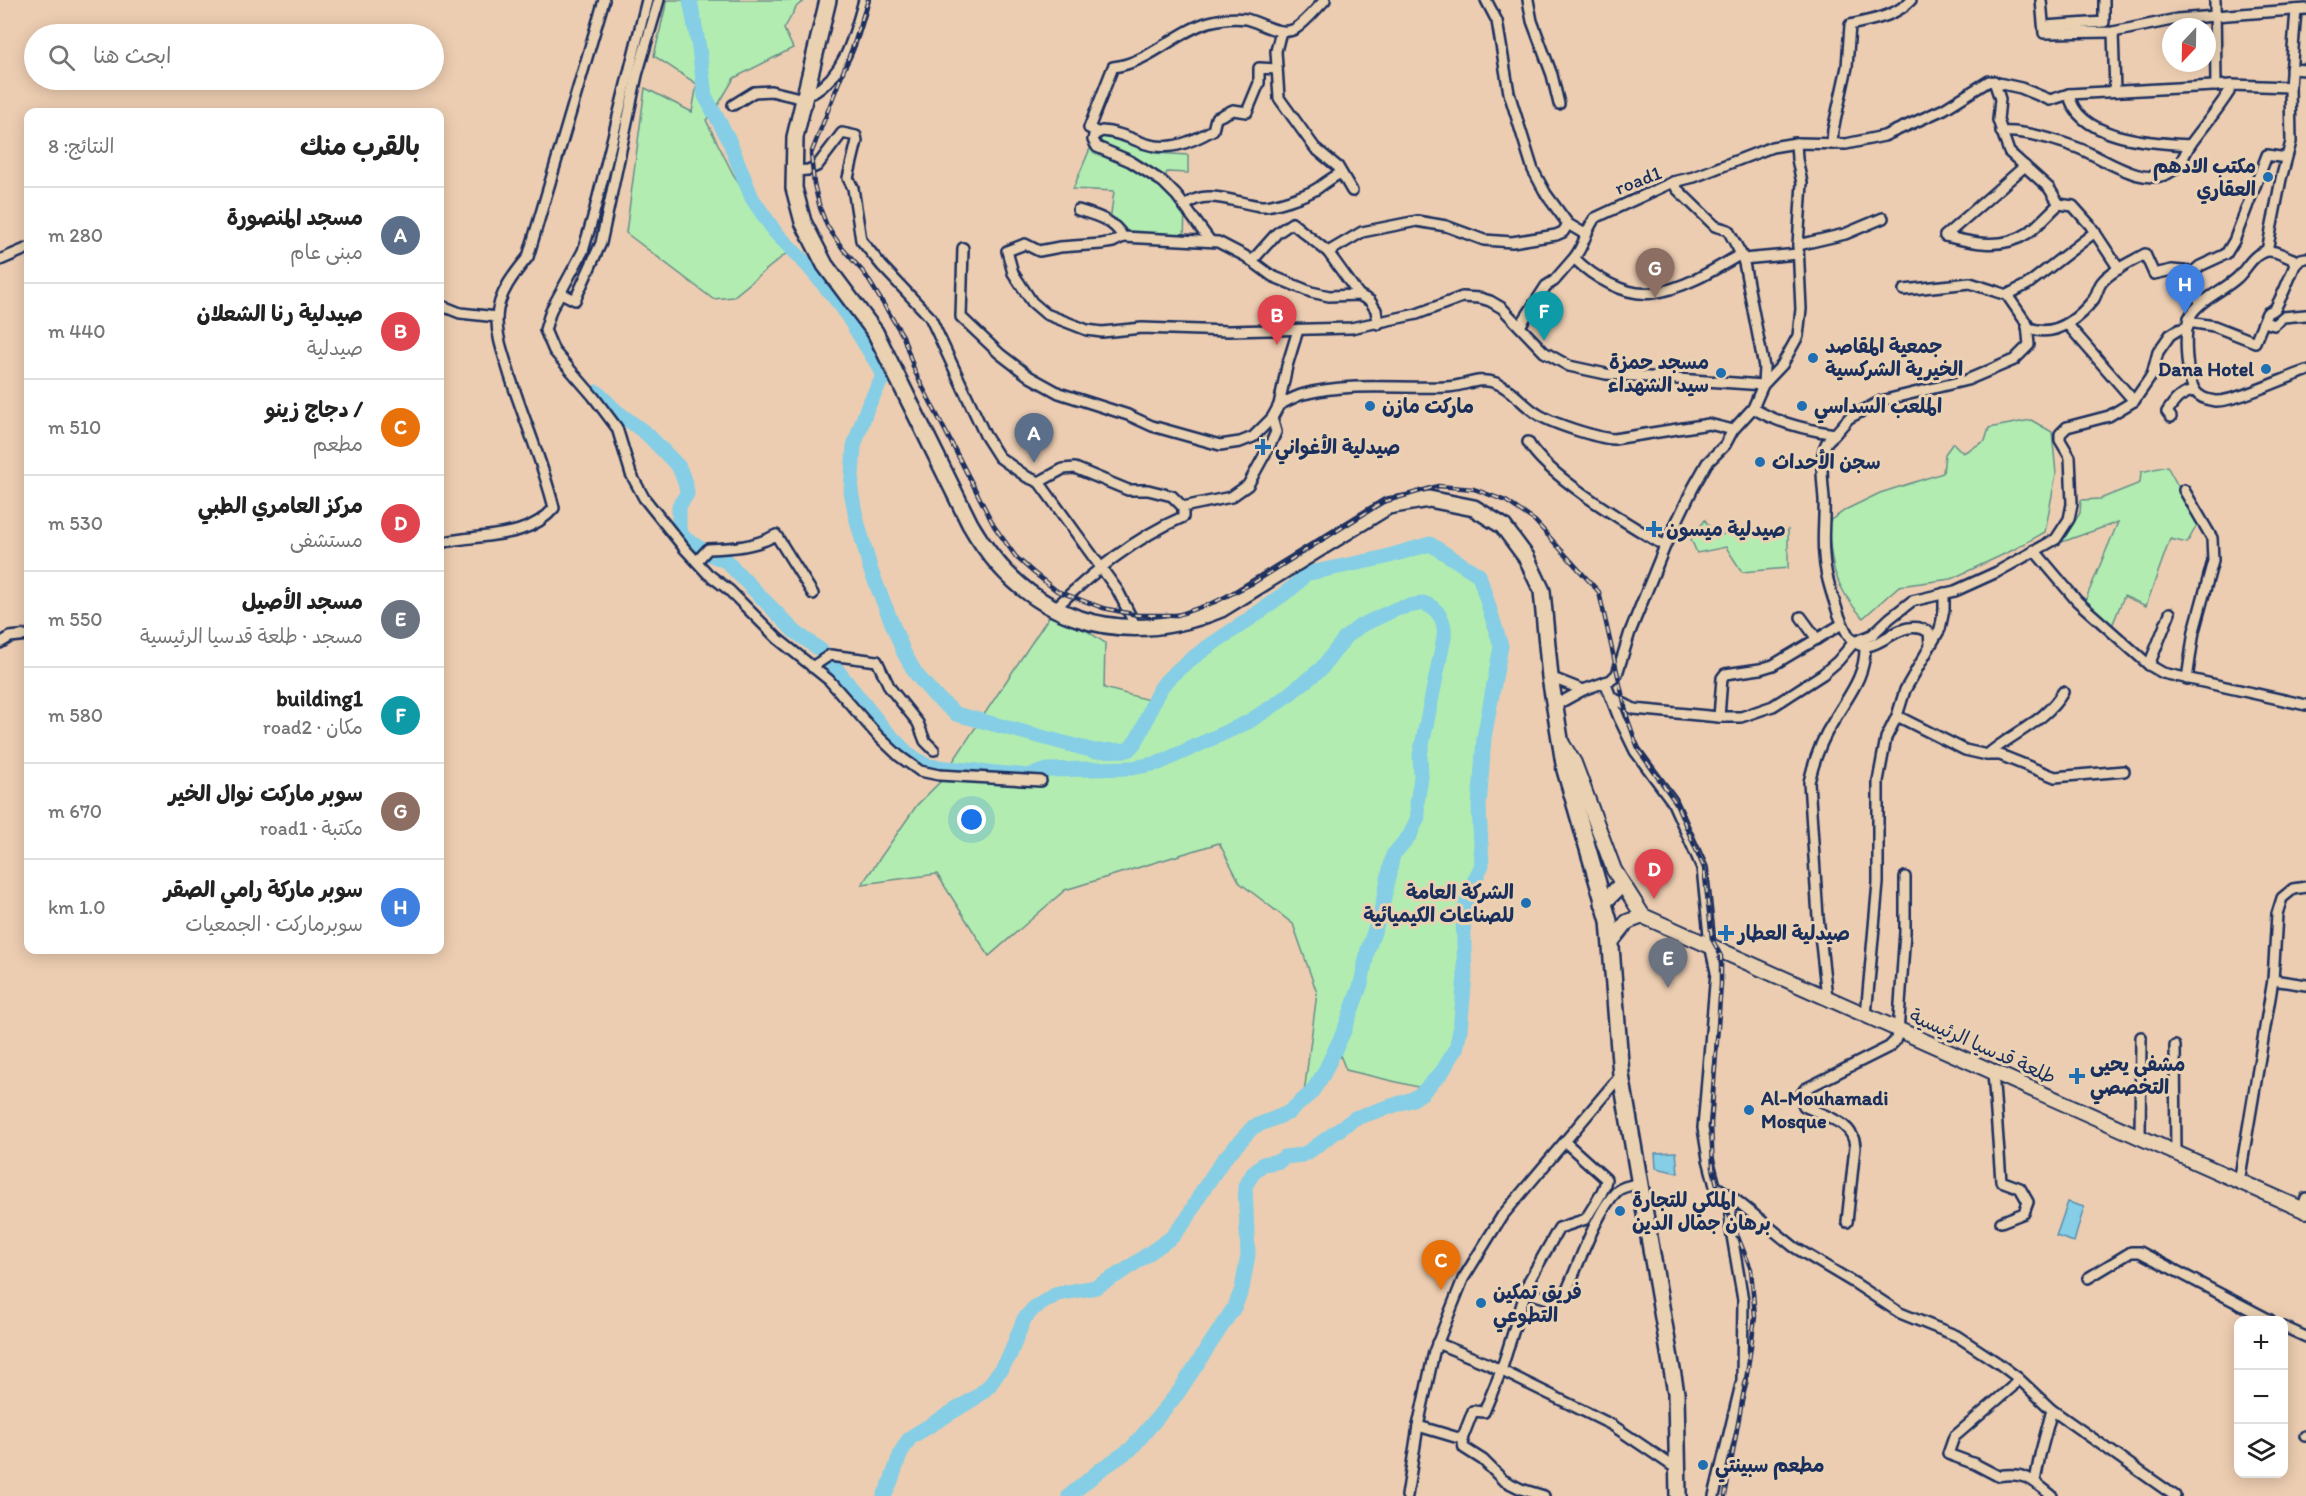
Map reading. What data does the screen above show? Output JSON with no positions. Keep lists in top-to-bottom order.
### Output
{
  "streets": {
    "main road": ["طلعة قدسيا الرئيسية"],
    "street": ["road1"]
  },
  "places": {
    "other": [
      "مكتب الادهم العقاري",
      "جمعية المقاصد الخيرية الشركسية",
      "Dana Hotel",
      "مسجد حمزة سيد الشهداء",
      "ماركت مازن",
      "الملعب السداسي",
      "سجن الأحداث",
      "الشركة العامة للصناعات الكيميائية",
      "Al-Mouhamadi Mosque",
      "الملكي للتجارة برهان جمال الدين",
      "فريق تمكين التطوعي",
      "مطعم سبينتي"
    ],
    "health": [
      "صيدلية الأغواني",
      "صيدلية ميسون",
      "صيدلية العطار",
      "مشفى يحيى التخصصي"
    ]
  },
  "north": "bottom",
  "page": {
    "search": "ابحث هنا",
    "heading": ["بالقرب منك", "النتائج: 8"],
    "list": [
      {
        "mark": "A",
        "name": "مسجد المنصورة",
        "note": "مبنى عام",
        "value": "280 m"
      },
      {
        "mark": "B",
        "name": "صيدلية رنا الشعلان",
        "note": "صيدلية",
        "value": "440 m"
      },
      {
        "mark": "C",
        "name": "/ دجاج زينو",
        "note": "مطعم",
        "value": "510 m"
      },
      {
        "mark": "D",
        "name": "مركز العامري الطبي",
        "note": "مستشفى",
        "value": "530 m"
      },
      {
        "mark": "E",
        "name": "مسجد الأصيل",
        "note": "مسجد · طلعة قدسيا الرئيسية",
        "value": "550 m"
      },
      {
        "mark": "F",
        "name": "building1",
        "note": "مكان · road2",
        "value": "580 m"
      },
      {
        "mark": "G",
        "name": "سوبر ماركت نوال الخير",
        "note": "مكتبة · road1",
        "value": "670 m"
      },
      {
        "mark": "H",
        "name": "سوبر ماركة رامي الصقر",
        "note": "سوبرماركت · الجمعيات",
        "value": "1.0 km"
      }
    ],
    "pins": [
      "G",
      "H",
      "F",
      "B",
      "A",
      "D",
      "E",
      "C"
    ],
    "map_buttons": ["+", "−"]
  }
}
